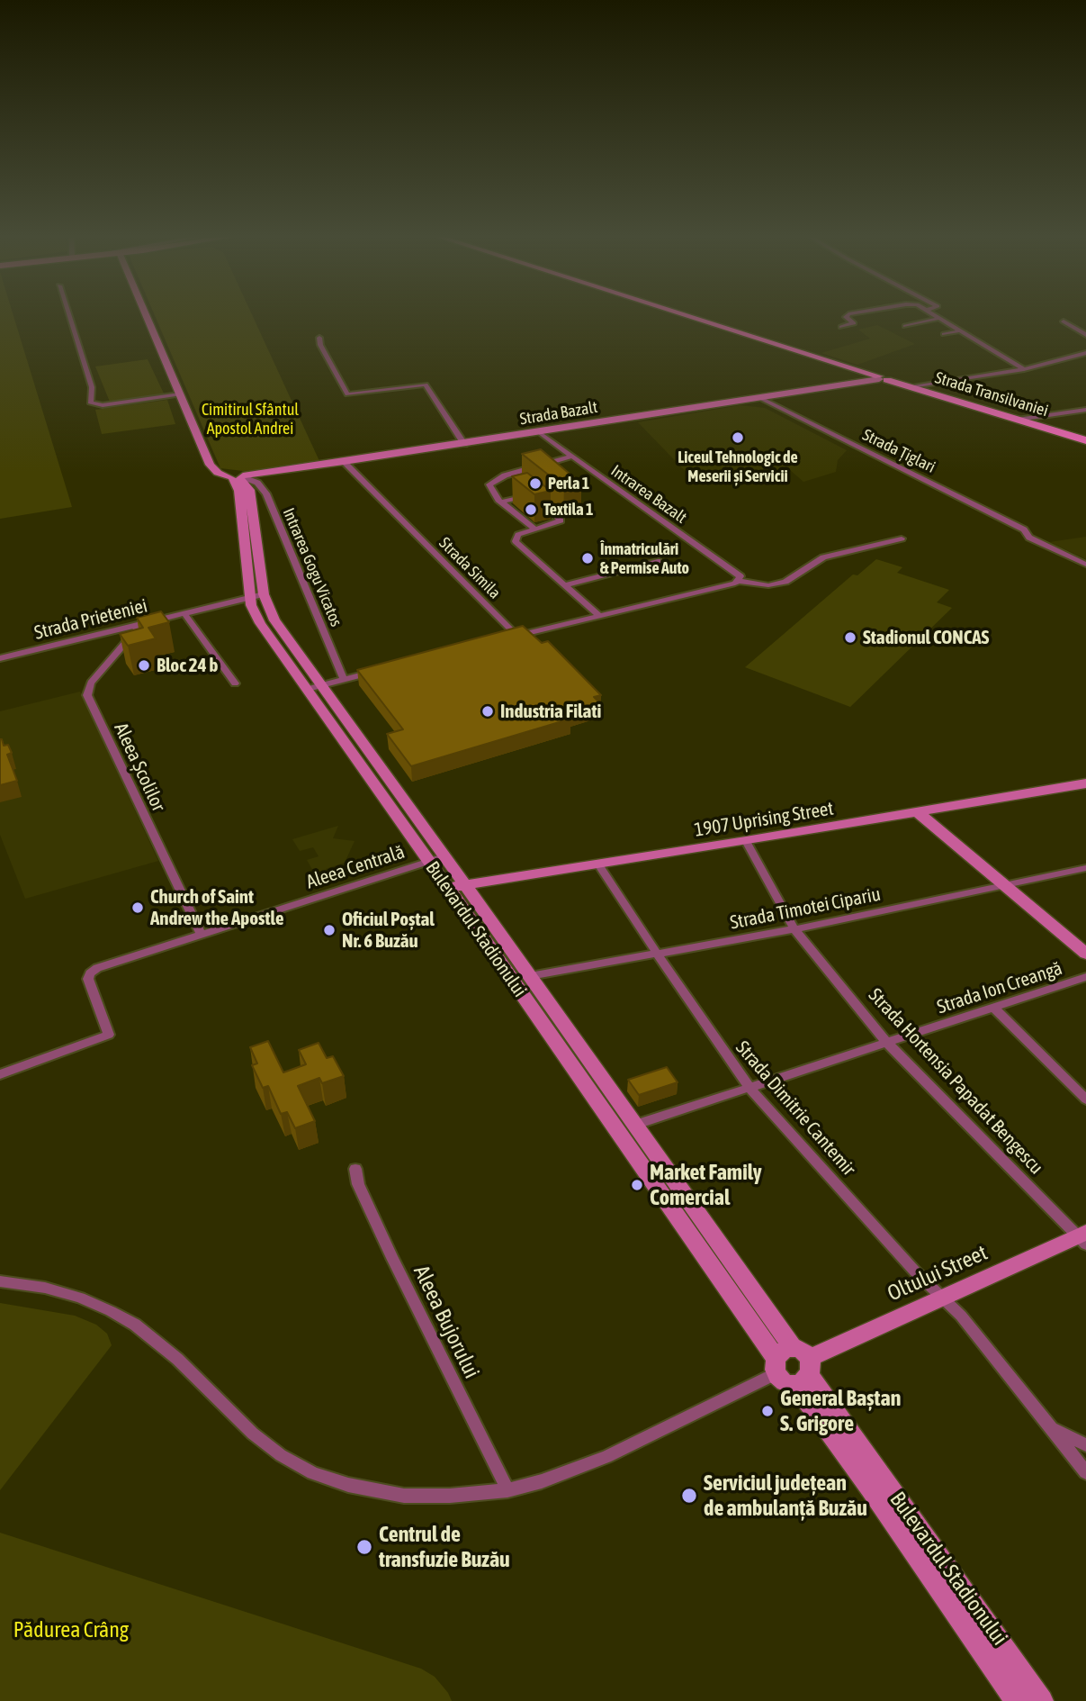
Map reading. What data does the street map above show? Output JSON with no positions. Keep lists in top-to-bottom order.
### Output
{
  "streets": {
    "main road": [
      "Strada Transilvaniei",
      "Strada Bazalt",
      "1907 Uprising Street",
      "Bulevardul Stadionului",
      "Oltului Street"
    ],
    "street": [
      "Strada Țiglari",
      "Intrarea Bazalt",
      "Intrarea Gogu Vicatos",
      "Strada Simila",
      "Strada Prieteniei",
      "Aleea Școlilor",
      "Aleea Centrală",
      "Strada Timotei Cipariu",
      "Strada Ion Creangă",
      "Strada Hortensia Papadat Bengescu",
      "Strada Dimitrie Cantemir",
      "Aleea Bujorului"
    ]
  },
  "crossings": [
    ["Strada Transilvaniei", "Strada Bazalt"],
    ["Strada Bazalt", "Strada Țiglari"],
    ["Strada Bazalt", "Intrarea Bazalt"],
    ["Strada Bazalt", "Intrarea Gogu Vicatos"],
    ["Strada Bazalt", "Strada Simila"],
    ["Strada Bazalt", "Bulevardul Stadionului"],
    ["Intrarea Gogu Vicatos", "Bulevardul Stadionului"],
    ["Strada Prieteniei", "Aleea Școlilor"],
    ["Strada Prieteniei", "Bulevardul Stadionului"],
    ["Aleea Școlilor", "Aleea Centrală"],
    ["1907 Uprising Street", "Bulevardul Stadionului"],
    ["1907 Uprising Street", "Strada Hortensia Papadat Bengescu"],
    ["1907 Uprising Street", "Strada Dimitrie Cantemir"],
    ["Aleea Centrală", "Bulevardul Stadionului"],
    ["Strada Timotei Cipariu", "Bulevardul Stadionului"],
    ["Strada Timotei Cipariu", "Strada Hortensia Papadat Bengescu"],
    ["Strada Timotei Cipariu", "Strada Dimitrie Cantemir"],
    ["Bulevardul Stadionului", "Strada Ion Creangă"],
    ["Bulevardul Stadionului", "Oltului Street"],
    ["Strada Ion Creangă", "Strada Hortensia Papadat Bengescu"],
    ["Strada Ion Creangă", "Strada Dimitrie Cantemir"],
    ["Strada Hortensia Papadat Bengescu", "Oltului Street"],
    ["Strada Dimitrie Cantemir", "Oltului Street"]
  ],
  "parks": ["Cimitirul Sfântul Apostol Andrei", "Pădurea Crâng"],
  "places": [
    "Liceul Tehnologic de Meserii și Servicii",
    "Perla 1",
    "Textila 1",
    "Înmatriculări & Permise Auto",
    "Stadionul CONCAS",
    "Bloc 24 b",
    "Industria Filati",
    "Church of Saint Andrew the Apostle",
    "Oficiul Poștal Nr. 6 Buzău",
    "Market Family Comercial",
    "General Baștan S. Grigore",
    "Serviciul județean de ambulanță Buzău",
    "Centrul de transfuzie Buzău"
  ]
}
